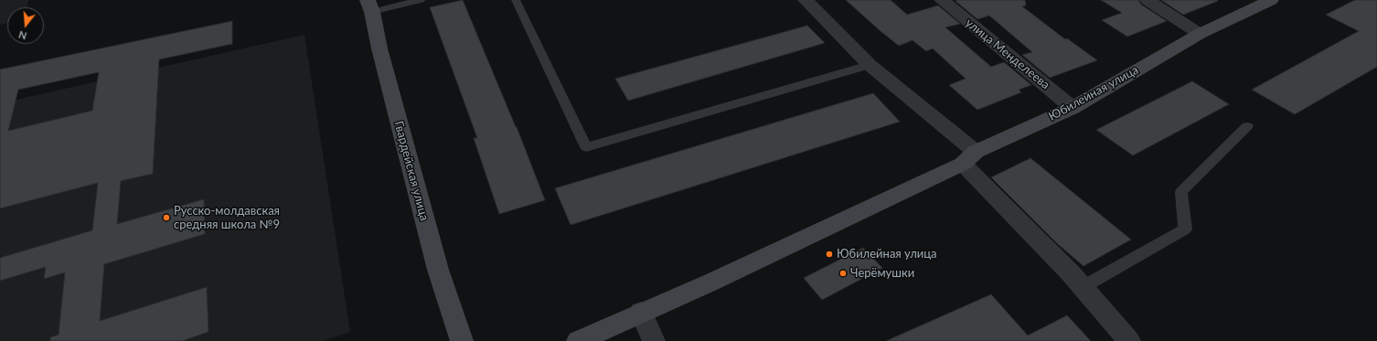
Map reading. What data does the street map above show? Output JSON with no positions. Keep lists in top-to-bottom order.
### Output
{
  "streets": {
    "street": ["улица Менделеева", "Юбилейная улица", "Гвардейская улица"]
  },
  "crossings": [
    ["улица Менделеева", "Юбилейная улица"]
  ],
  "places": ["Русско-молдавская средняя школа №9", "Юбилейная улица", "Черёмушки"],
  "north": "bottom"
}
